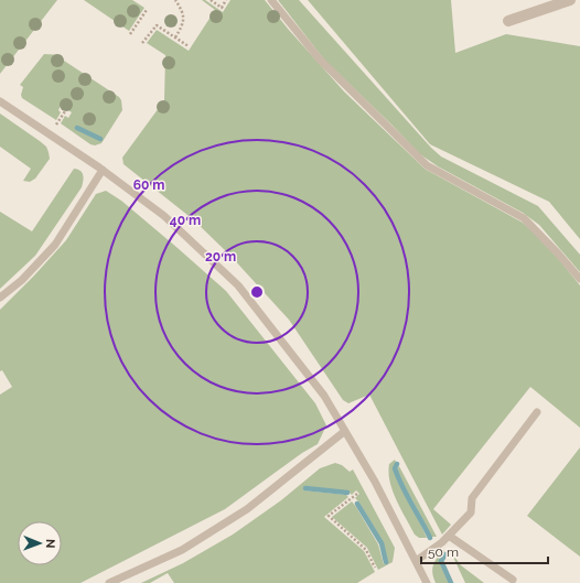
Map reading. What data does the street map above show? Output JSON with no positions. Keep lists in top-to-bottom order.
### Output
{
  "scale_bar": "50 m",
  "north": "right",
  "rings": ["60 m", "40 m", "20 m"]
}
